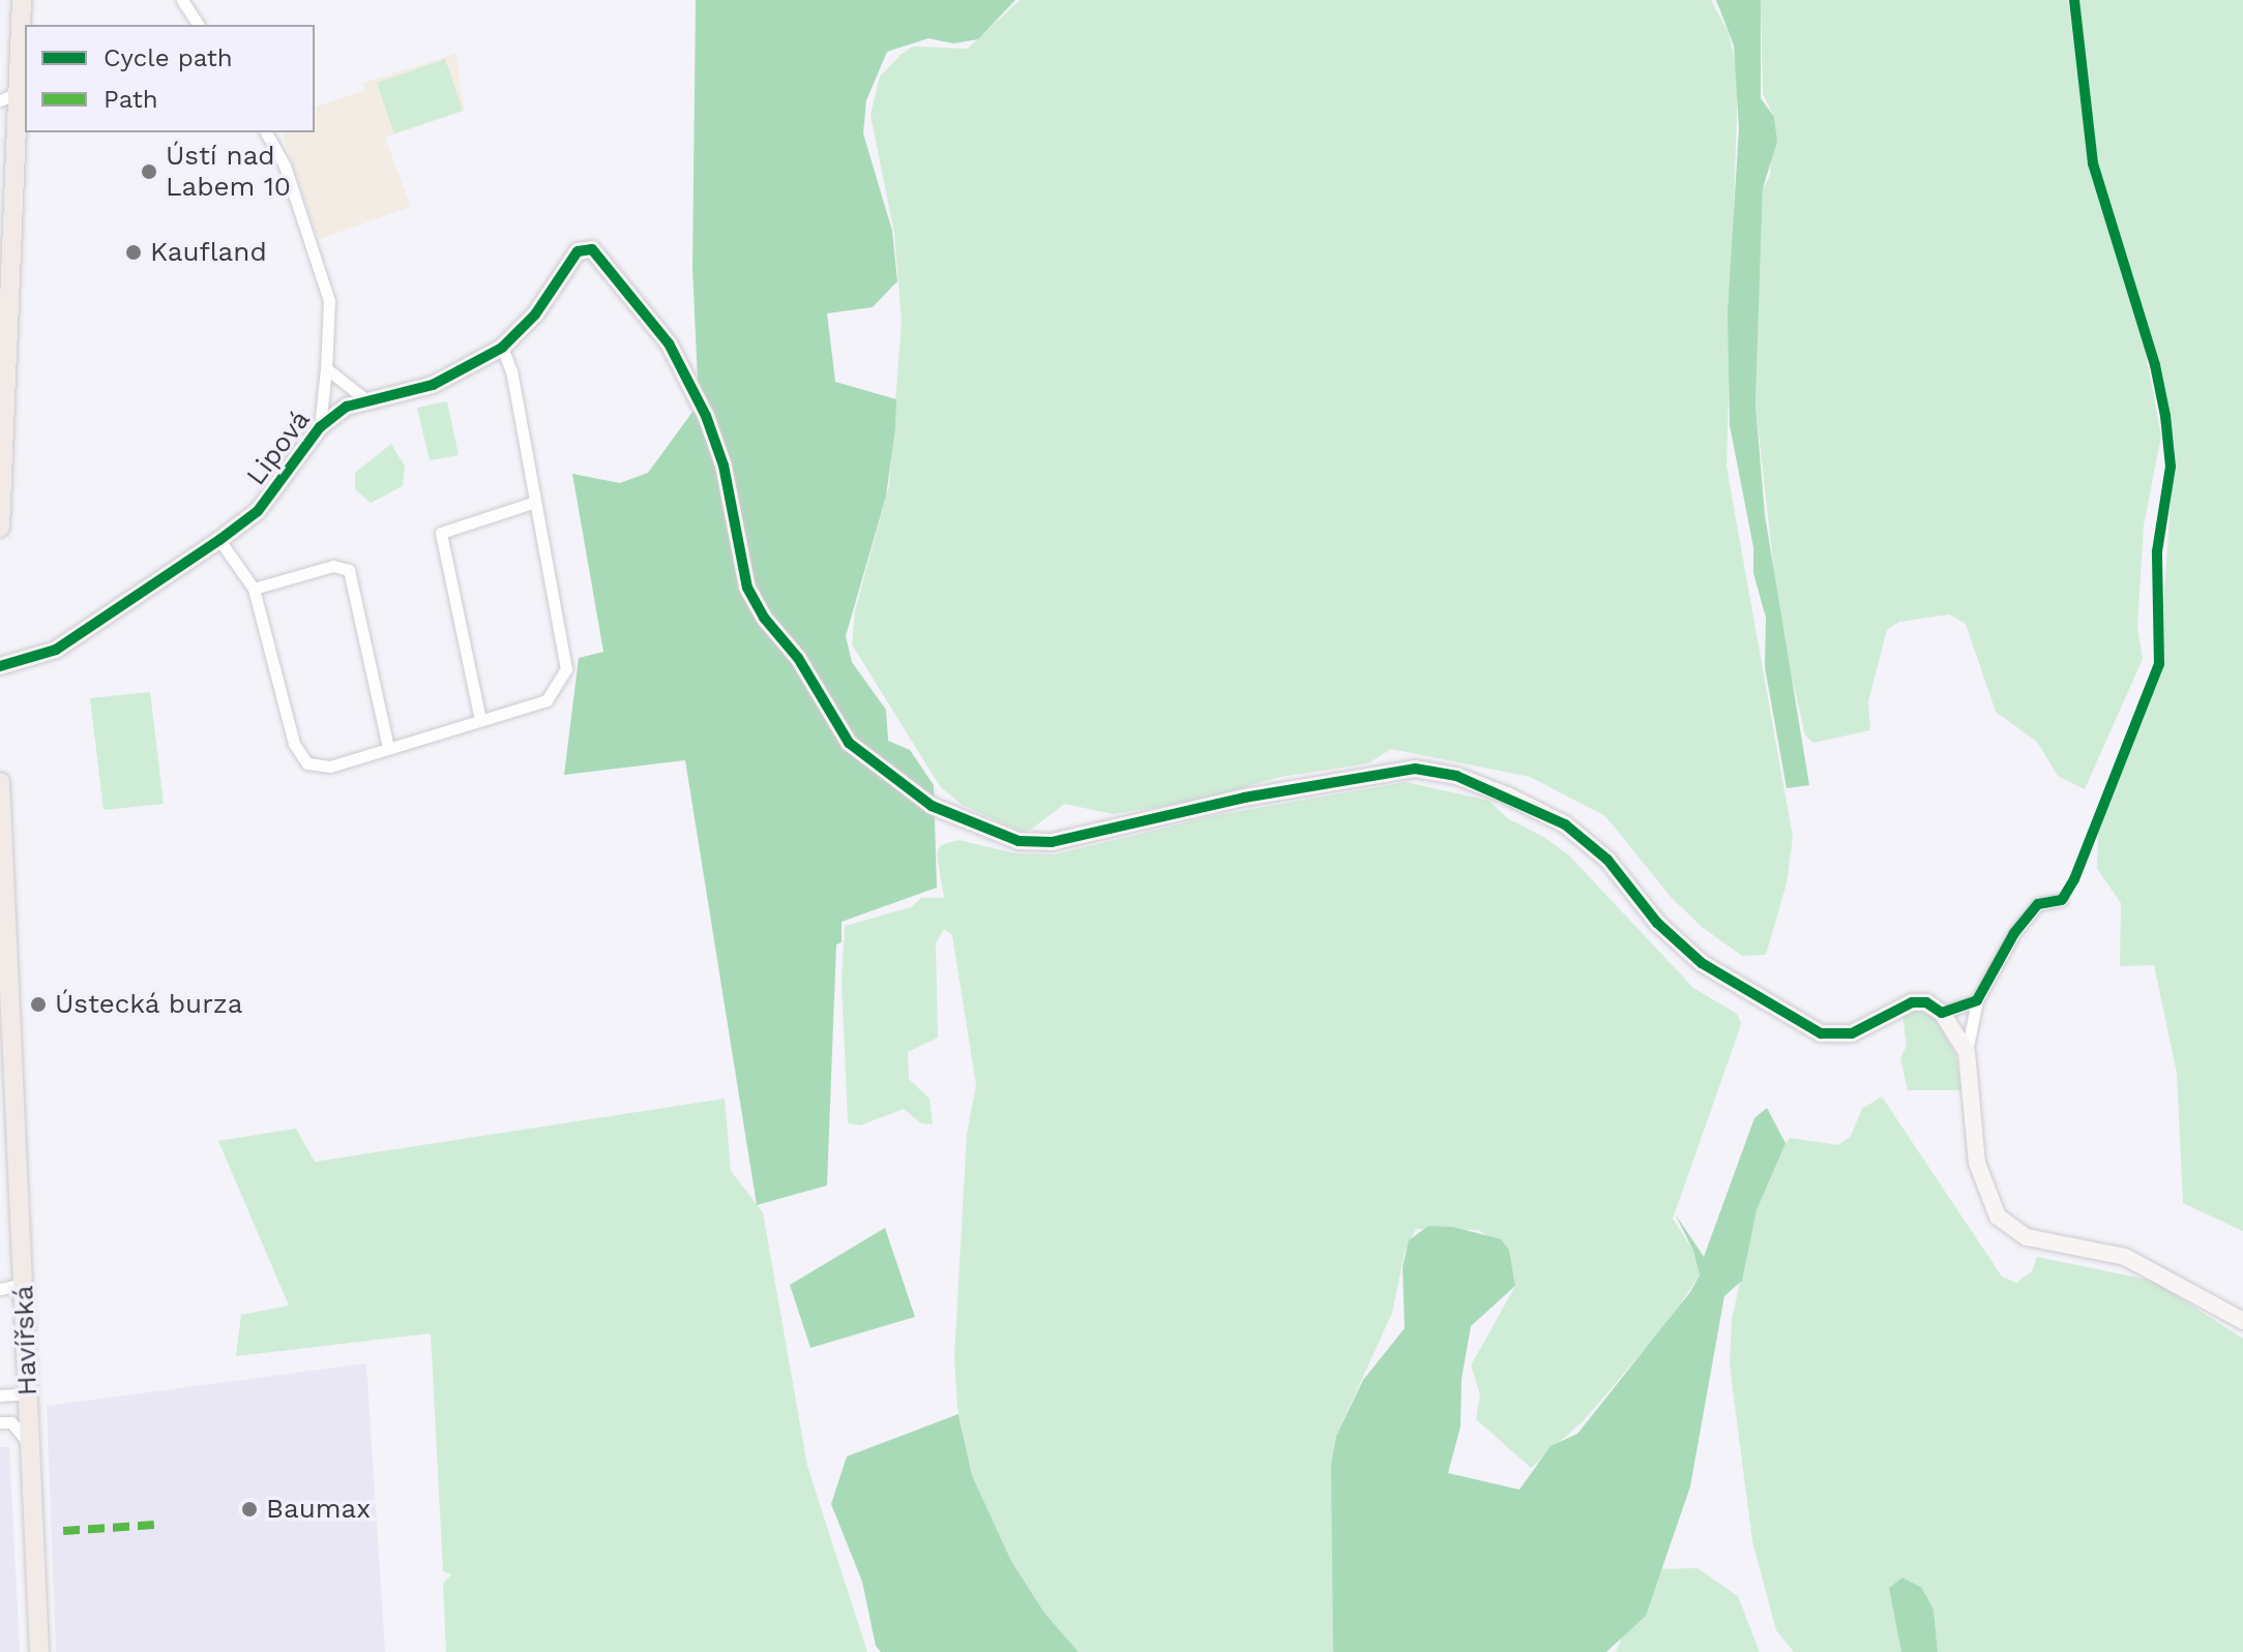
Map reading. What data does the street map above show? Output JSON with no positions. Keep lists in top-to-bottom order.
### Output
{
  "streets": {
    "main road": ["Havířská"],
    "street": ["Lipová"]
  },
  "places": [
    "Ústí nad Labem 10",
    "Kaufland",
    "Ústecká burza",
    "Baumax"
  ],
  "legend": ["Cycle path", "Path"]
}
